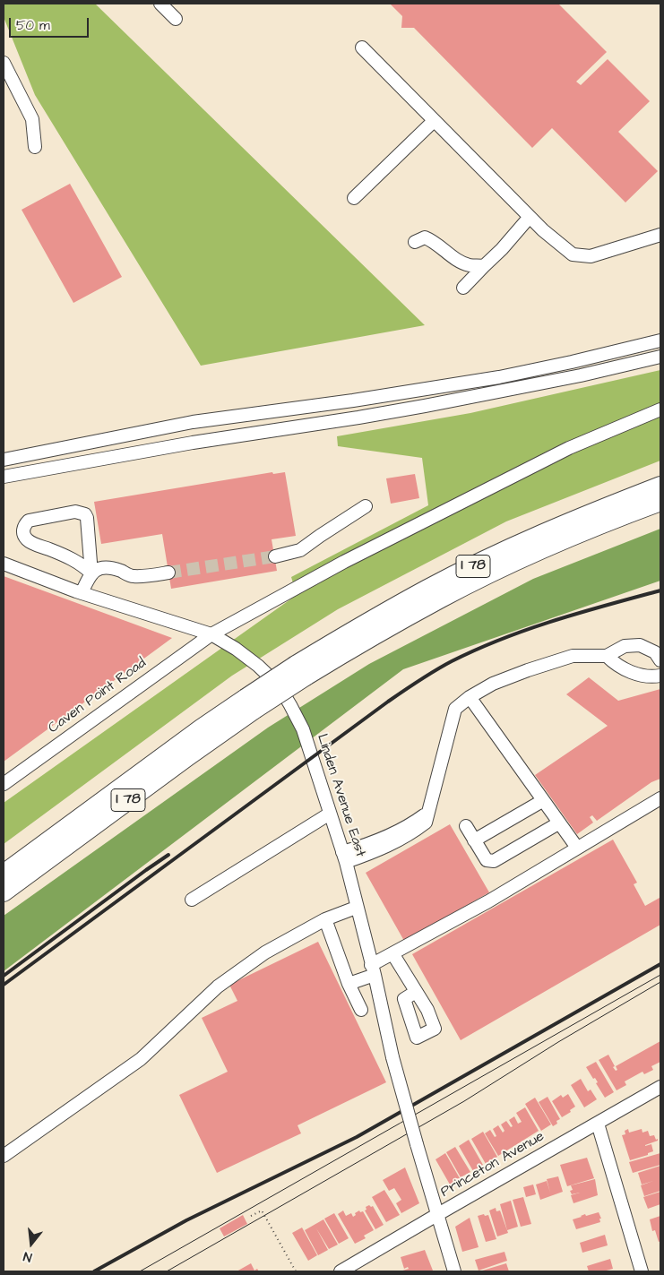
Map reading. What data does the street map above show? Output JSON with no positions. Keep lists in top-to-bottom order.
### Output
{
  "streets": {
    "highway": ["I 78"],
    "street": ["Caven Point Road", "Linden Avenue East", "Princeton Avenue"]
  },
  "crossings": [
    ["Caven Point Road", "Linden Avenue East"],
    ["Linden Avenue East", "Princeton Avenue"]
  ],
  "scale_bar": "50 m",
  "north": "bottom"
}
